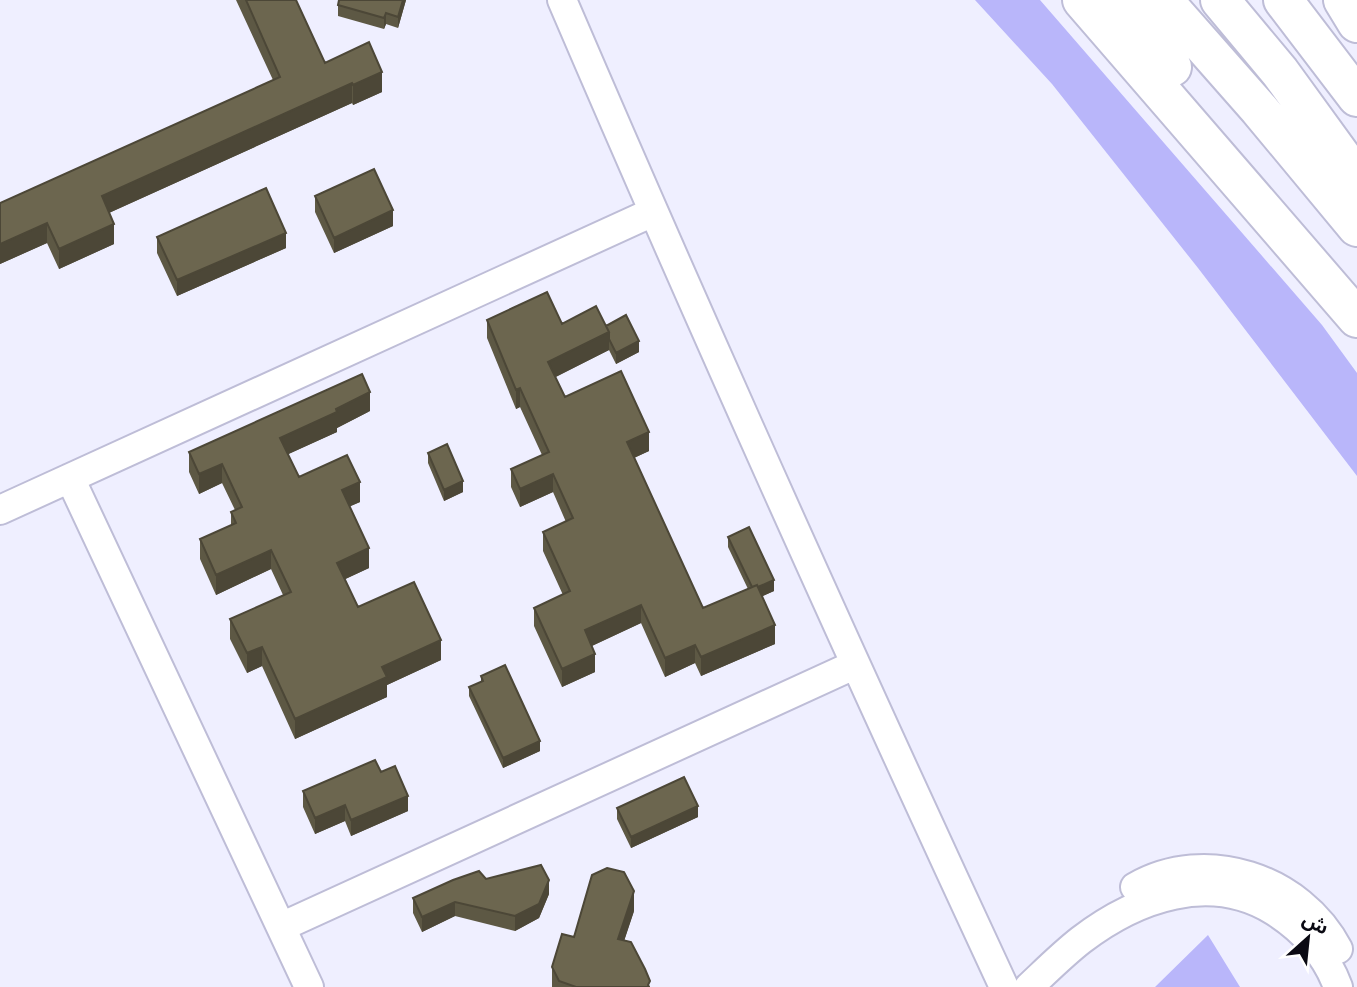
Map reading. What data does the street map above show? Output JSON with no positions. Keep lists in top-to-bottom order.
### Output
{
  "north": "top right"
}
